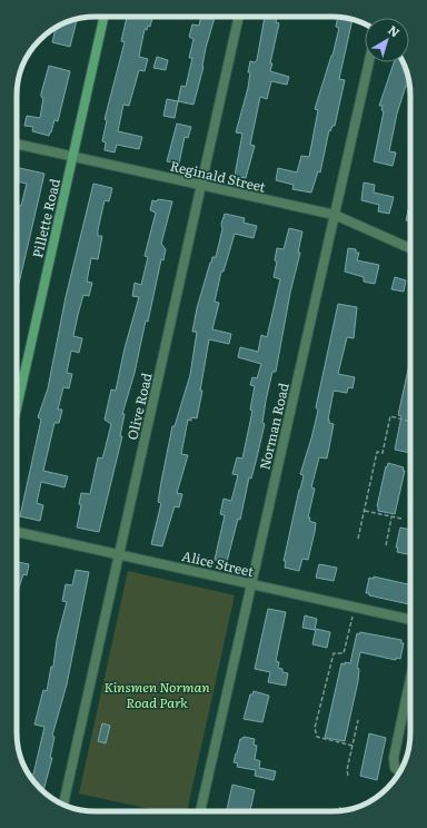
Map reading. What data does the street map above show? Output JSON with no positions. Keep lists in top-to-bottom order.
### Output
{
  "streets": {
    "street": [
      "Reginald Street",
      "Pillette Road",
      "Olive Road",
      "Norman Road",
      "Alice Street"
    ]
  },
  "crossings": [
    ["Reginald Street", "Pillette Road"],
    ["Reginald Street", "Olive Road"],
    ["Reginald Street", "Norman Road"],
    ["Olive Road", "Alice Street"],
    ["Norman Road", "Alice Street"]
  ],
  "parks": ["Kinsmen Norman Road Park"],
  "north": "top right"
}
